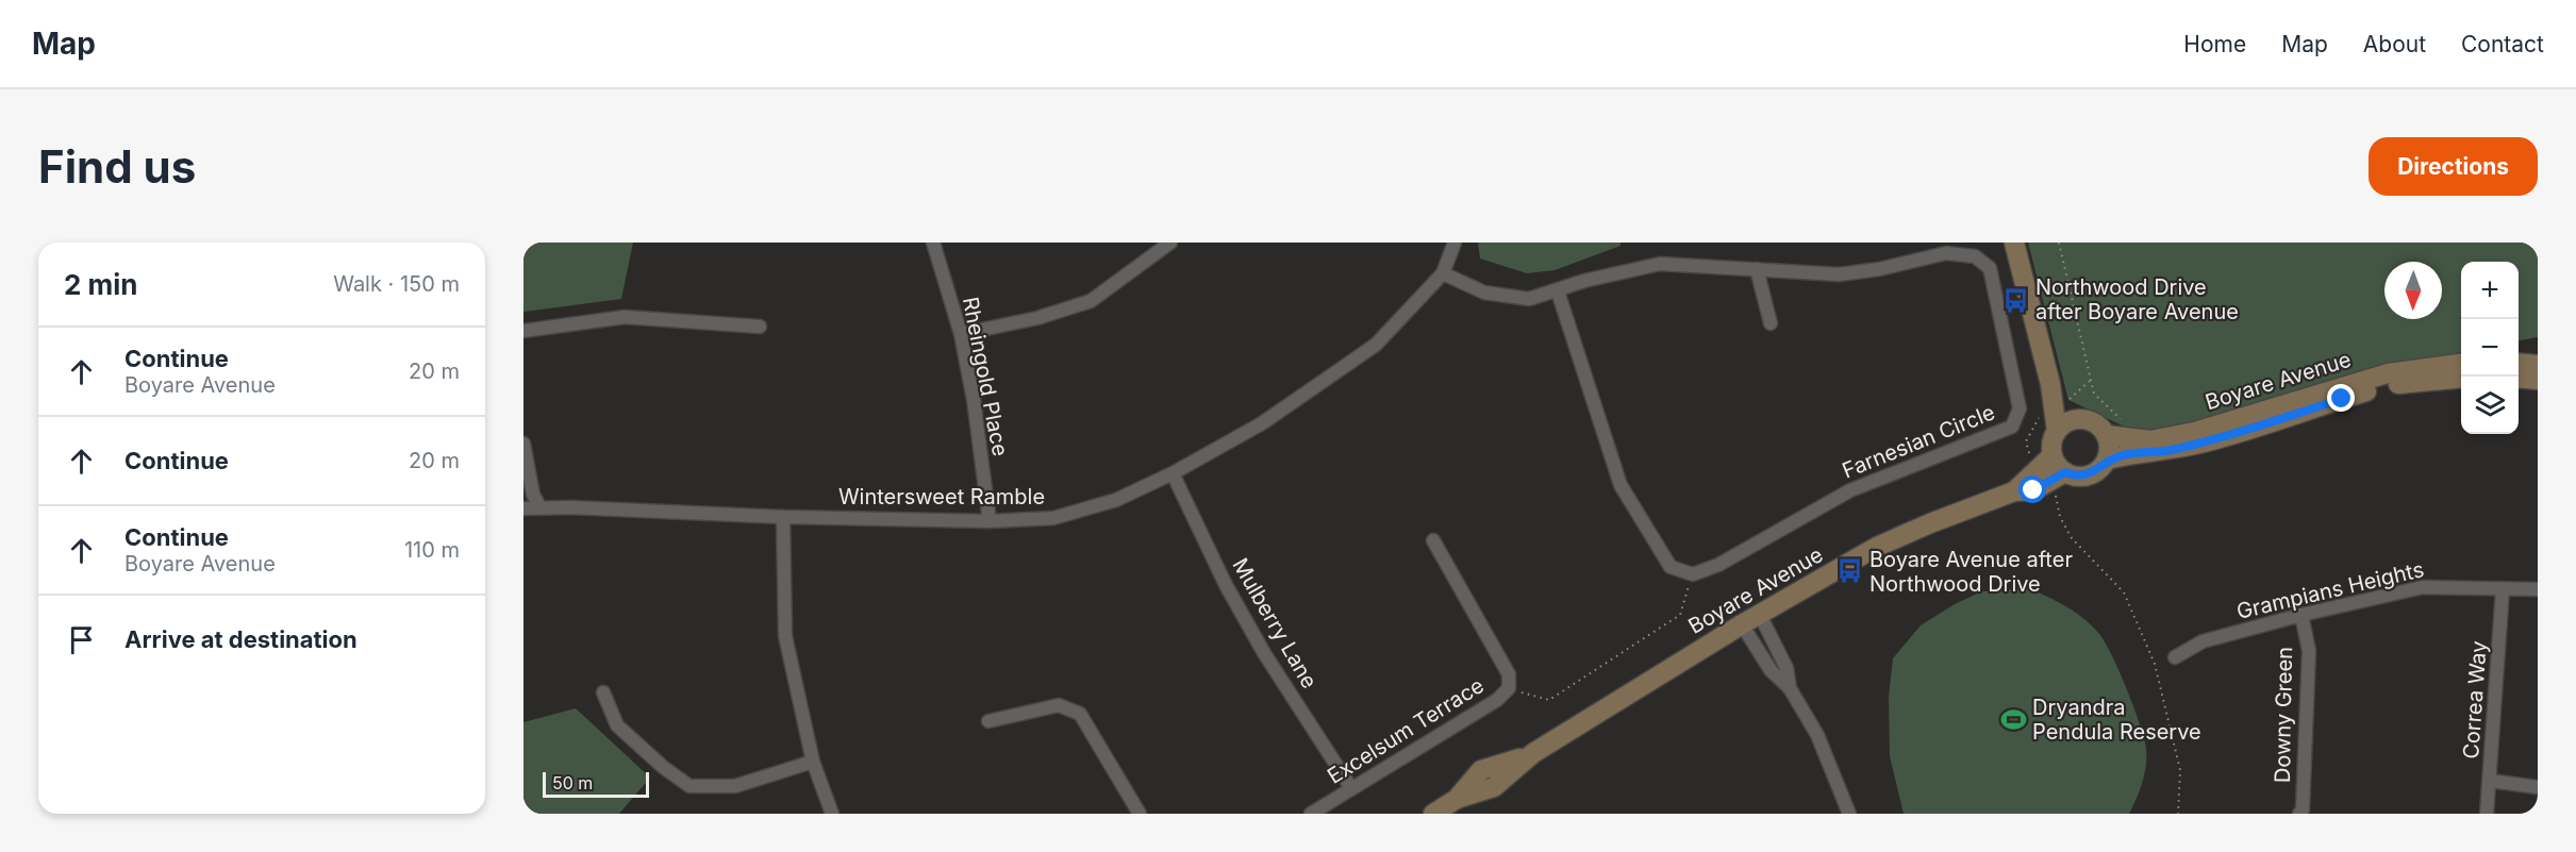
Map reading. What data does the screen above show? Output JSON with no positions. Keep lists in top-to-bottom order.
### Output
{
  "streets": {
    "street": [
      "Rheingold Place",
      "Boyare Avenue",
      "Farnesian Circle",
      "Wintersweet Ramble",
      "Grampians Heights",
      "Mulberry Lane",
      "Correa Way",
      "Downy Green",
      "Excelsum Terrace"
    ]
  },
  "crossings": [
    ["Rheingold Place", "Wintersweet Ramble"],
    ["Farnesian Circle", "Wintersweet Ramble"],
    ["Wintersweet Ramble", "Mulberry Lane"],
    ["Grampians Heights", "Correa Way"],
    ["Grampians Heights", "Downy Green"],
    ["Mulberry Lane", "Excelsum Terrace"]
  ],
  "places": {
    "bus stop": ["Northwood Drive after Boyare Avenue", "Boyare Avenue after Northwood Drive"],
    "sports": ["Dryandra Pendula Reserve"]
  },
  "scale_bar": "50 m",
  "north": "bottom",
  "page": {
    "header": "Map",
    "nav": [
      "Home",
      "Map",
      "About",
      "Contact"
    ],
    "buttons": "Directions",
    "title": "Find us",
    "heading": ["2 min", "Walk · 150 m"],
    "map_buttons": ["+", "−"],
    "list": [
      ["Continue", "Boyare Avenue", "20 m"],
      ["Continue", "20 m"],
      ["Continue", "Boyare Avenue", "110 m"],
      "Arrive at destination"
    ],
    "scale": "50 m"
  }
}
